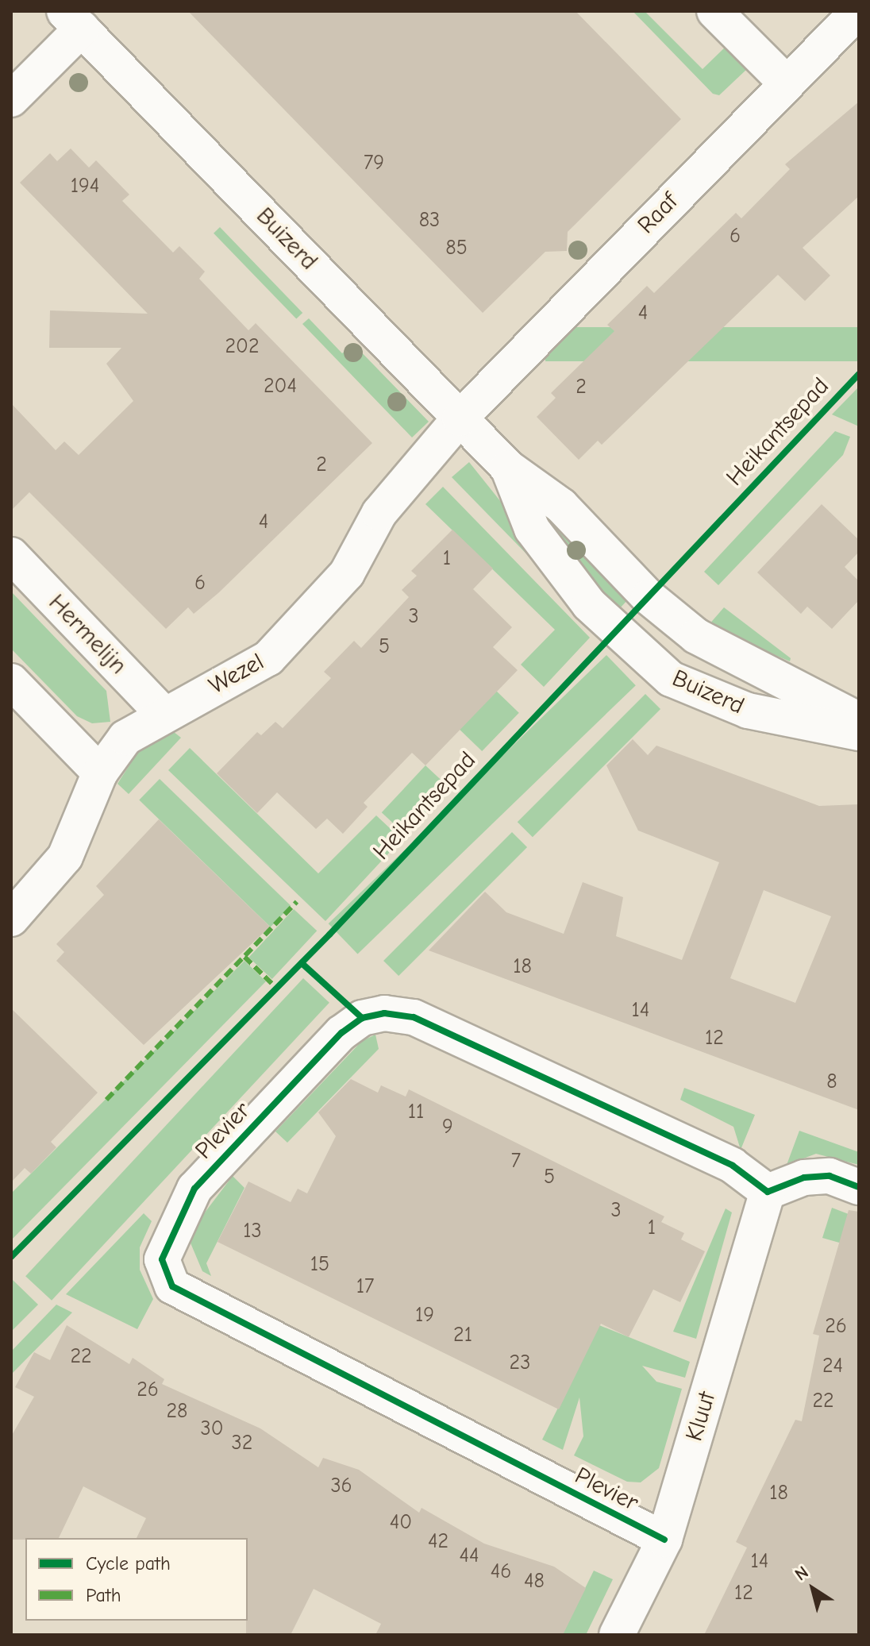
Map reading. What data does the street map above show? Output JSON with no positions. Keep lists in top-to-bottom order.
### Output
{
  "streets": {
    "street": [
      "Raaf",
      "Buizerd",
      "Hermelijn",
      "Wezel",
      "Plevier",
      "Kluut"
    ],
    "cycle path": ["Heikantsepad"]
  },
  "crossings": [
    ["Raaf", "Buizerd"],
    ["Raaf", "Wezel"],
    ["Buizerd", "Wezel"],
    ["Hermelijn", "Wezel"],
    ["Plevier", "Kluut"]
  ],
  "house_numbers": [
    "79",
    "194",
    "83",
    "6",
    "85",
    "4",
    "202",
    "204",
    "2",
    "2",
    "4",
    "1",
    "6",
    "3",
    "5",
    "18",
    "14",
    "12",
    "8",
    "11",
    "9",
    "7",
    "5",
    "3",
    "1",
    "13",
    "15",
    "17",
    "19",
    "26",
    "21",
    "22",
    "23",
    "24",
    "26",
    "22",
    "28",
    "30",
    "32",
    "36",
    "18",
    "40",
    "42",
    "44",
    "14",
    "46",
    "48",
    "12"
  ],
  "legend": ["Cycle path", "Path"],
  "north": "top left"
}
